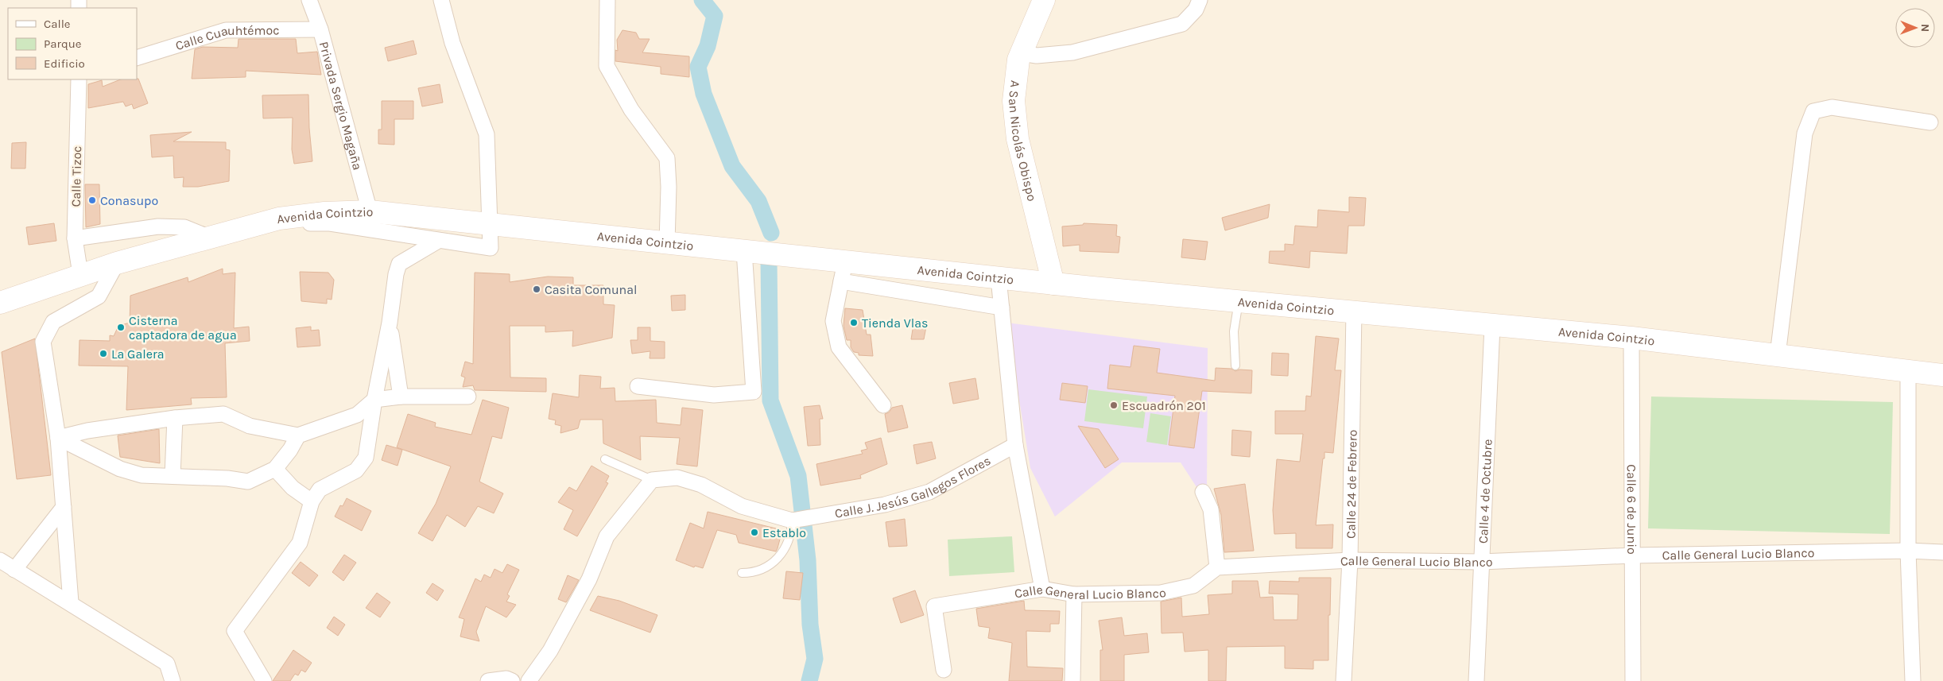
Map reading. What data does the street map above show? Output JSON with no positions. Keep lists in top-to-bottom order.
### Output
{
  "streets": {
    "main road": ["A San Nicolás Obispo", "Avenida Cointzio"],
    "street": [
      "Calle Cuauhtémoc",
      "Privada Sergio Magaña",
      "Calle Tizoc",
      "Calle 24 de Febrero",
      "Calle J. Jesús Gallegos Flores",
      "Calle 4 de Octubre",
      "Calle 6 de Junio",
      "Calle General Lucio Blanco"
    ]
  },
  "crossings": [
    ["Calle Cuauhtémoc", "Privada Sergio Magaña"],
    ["Privada Sergio Magaña", "Avenida Cointzio"],
    ["A San Nicolás Obispo", "Avenida Cointzio"],
    ["Calle Tizoc", "Avenida Cointzio"],
    ["Avenida Cointzio", "Calle 24 de Febrero"],
    ["Avenida Cointzio", "Calle 4 de Octubre"],
    ["Avenida Cointzio", "Calle 6 de Junio"],
    ["Calle 24 de Febrero", "Calle General Lucio Blanco"],
    ["Calle 4 de Octubre", "Calle General Lucio Blanco"],
    ["Calle 6 de Junio", "Calle General Lucio Blanco"]
  ],
  "places": [
    "Conasupo",
    "Casita Comunal",
    "Tienda Vlas",
    "Cisterna captadora de agua",
    "La Galera",
    "Escuadrón 201",
    "Establo"
  ],
  "legend": ["Calle", "Parque", "Edificio"],
  "north": "right"
}
